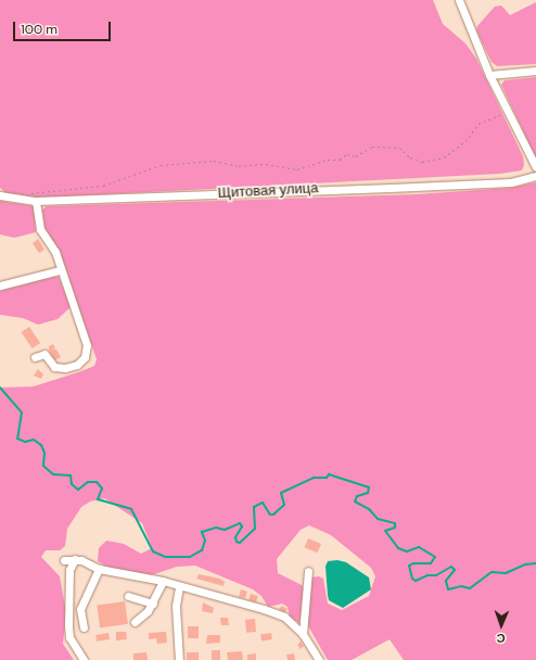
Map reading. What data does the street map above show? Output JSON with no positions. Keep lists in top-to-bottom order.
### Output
{
  "streets": {
    "street": ["Щитовая улица"]
  },
  "scale_bar": "100 m",
  "north": "bottom"
}
